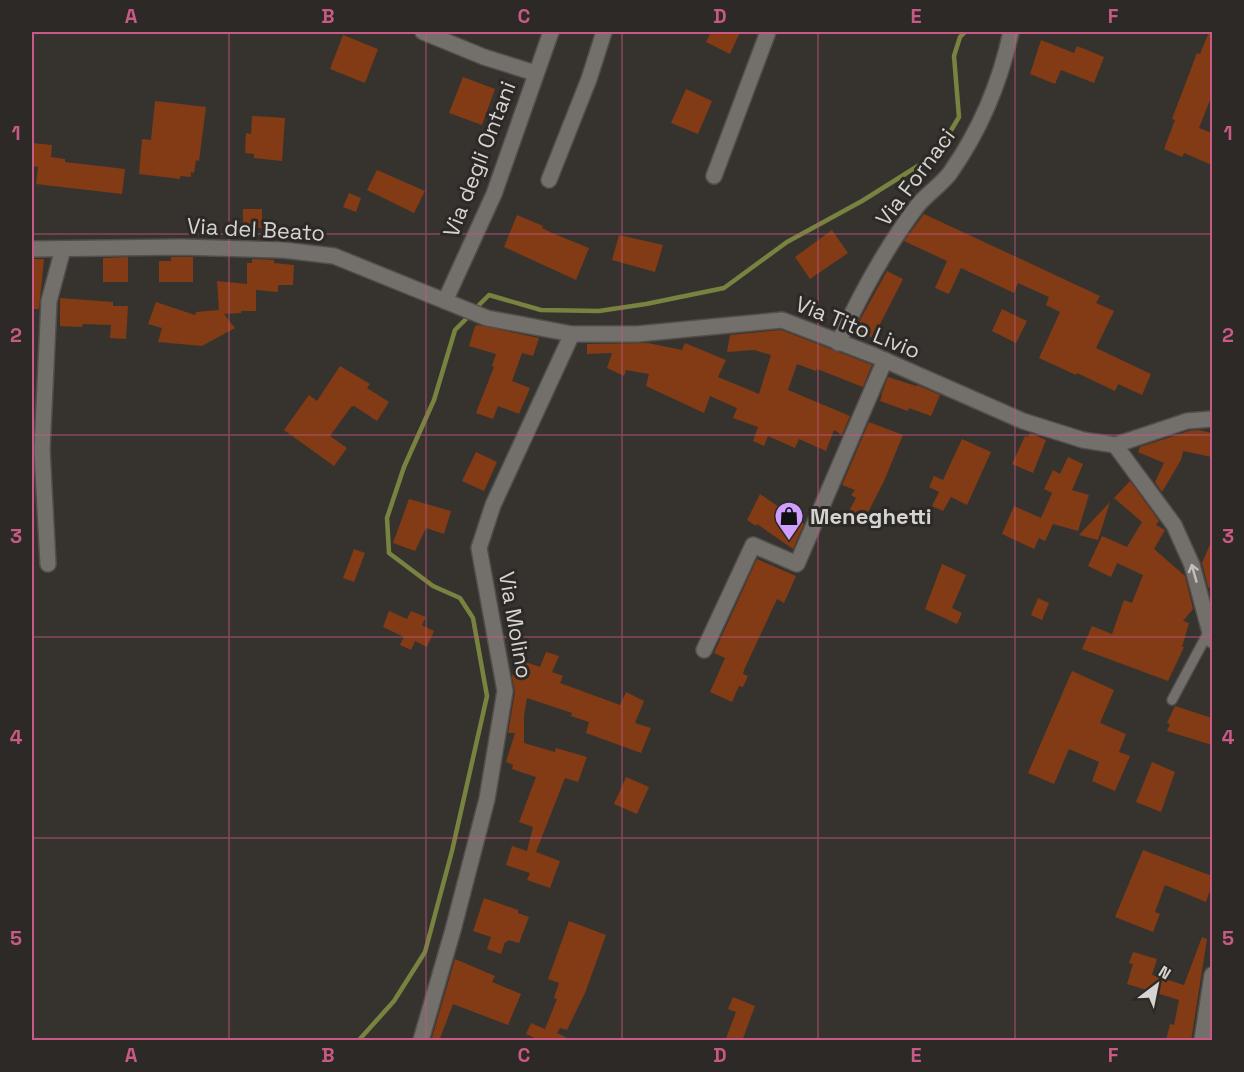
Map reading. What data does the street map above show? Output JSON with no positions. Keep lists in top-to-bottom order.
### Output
{
  "streets": {
    "street": [
      "Via degli Ontani",
      "Via Fornaci",
      "Via del Beato",
      "Via Tito Livio",
      "Via Molino"
    ]
  },
  "crossings": [
    ["Via degli Ontani", "Via del Beato"],
    ["Via Fornaci", "Via Tito Livio"],
    ["Via del Beato", "Via Tito Livio"],
    ["Via del Beato", "Via Molino"],
    ["Via Tito Livio", "Via Molino"]
  ],
  "places": {
    "shop": ["Meneghetti"]
  },
  "north": "top right",
  "grid": {
    "columns": [
      "A",
      "B",
      "C",
      "D",
      "E",
      "F"
    ],
    "rows": [
      "1",
      "2",
      "3",
      "4",
      "5"
    ]
  }
}
